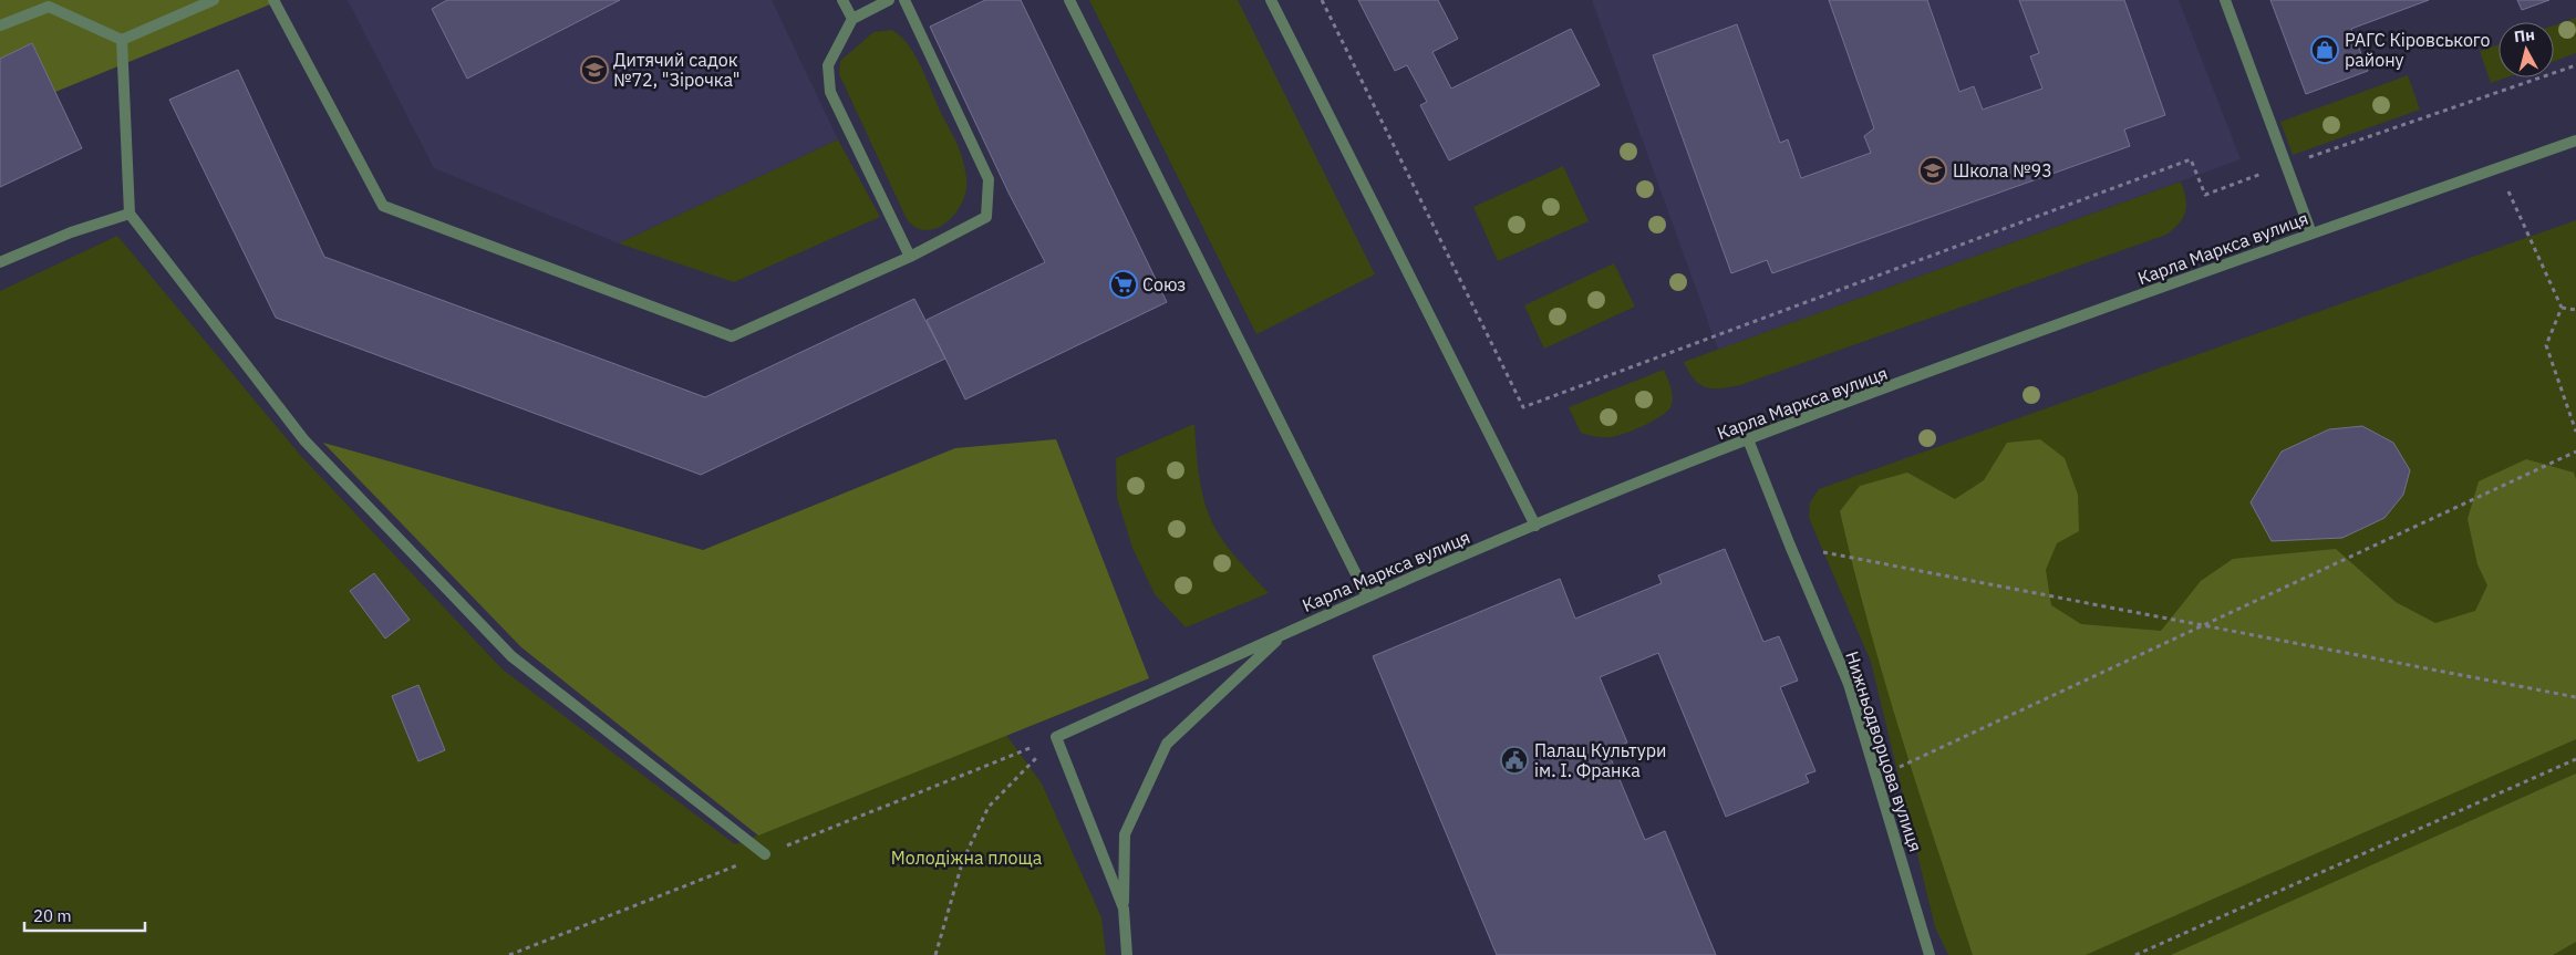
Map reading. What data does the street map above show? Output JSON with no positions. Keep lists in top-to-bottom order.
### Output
{
  "streets": {
    "street": ["Карла Маркса вулиця", "Нижньодворцова вулиця"]
  },
  "crossings": [
    ["Карла Маркса вулиця", "Нижньодворцова вулиця"]
  ],
  "parks": ["Молодіжна площа"],
  "places": {
    "shop": ["РАГС Кіровського району"],
    "school or university": ["Дитячий садок №72, \"Зірочка\"", "Школа №93"],
    "supermarket": ["Союз"],
    "public building": ["Палац Культури ім. І. Франка"]
  },
  "scale_bar": "20 m",
  "north": "top"
}
